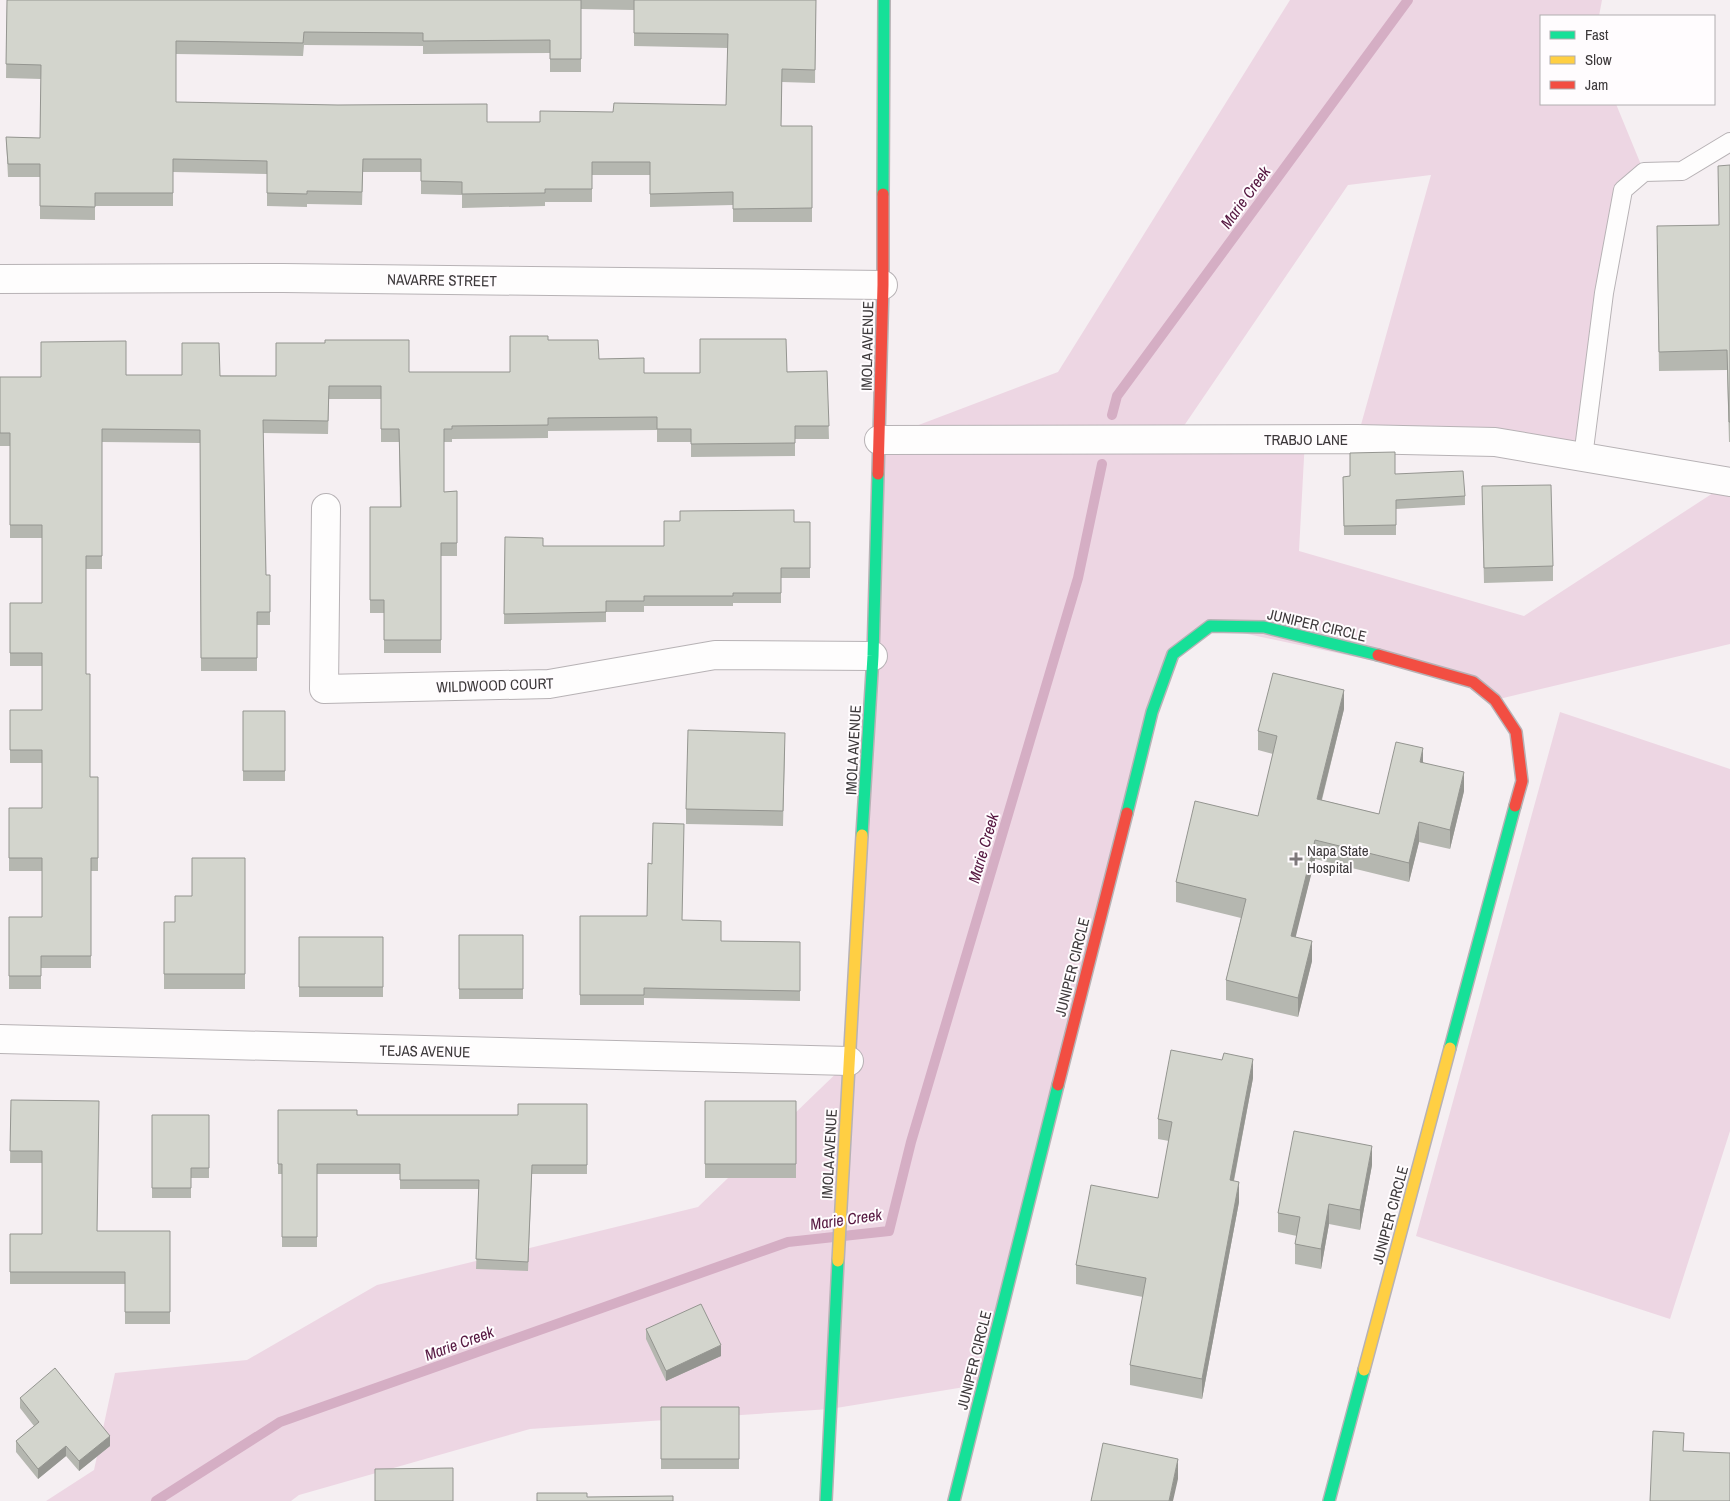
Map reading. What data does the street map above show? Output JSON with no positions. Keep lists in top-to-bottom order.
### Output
{
  "streets": {
    "street": [
      "NAVARRE STREET",
      "IMOLA AVENUE",
      "TRABJO LANE",
      "JUNIPER CIRCLE",
      "WILDWOOD COURT",
      "TEJAS AVENUE"
    ]
  },
  "crossings": [
    ["NAVARRE STREET", "IMOLA AVENUE"],
    ["IMOLA AVENUE", "TRABJO LANE"],
    ["IMOLA AVENUE", "WILDWOOD COURT"],
    ["IMOLA AVENUE", "TEJAS AVENUE"]
  ],
  "water": ["Marie Creek"],
  "places": {
    "health": ["Napa State Hospital"]
  },
  "legend": ["Fast", "Slow", "Jam"]
}
